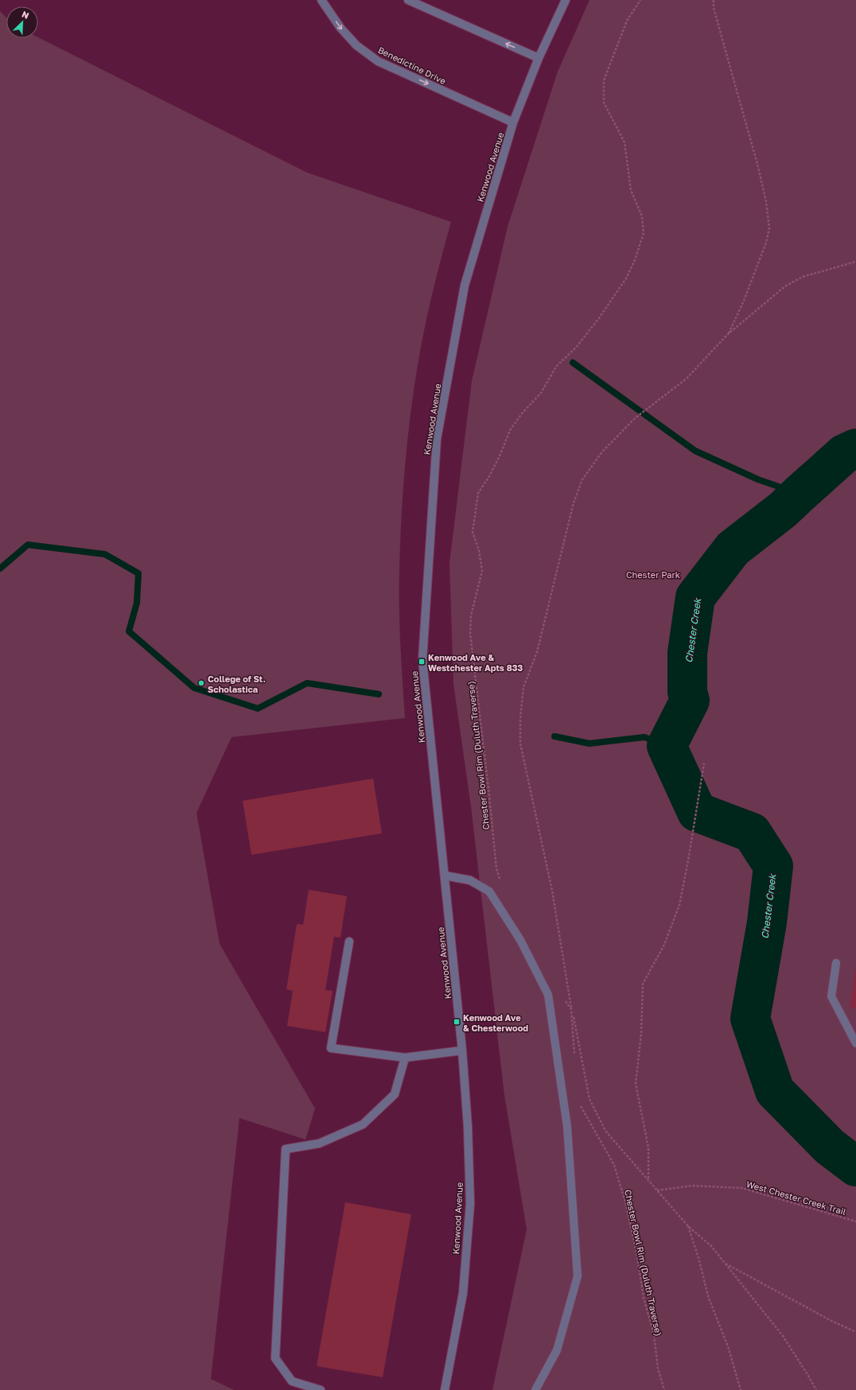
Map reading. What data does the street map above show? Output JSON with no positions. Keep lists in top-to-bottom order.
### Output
{
  "streets": {
    "street": ["Benedictine Drive", "Kenwood Avenue"],
    "path": ["Chester Bowl Rim (Duluth Traverse)", "West Chester Creek Trail"]
  },
  "crossings": [
    ["Benedictine Drive", "Kenwood Avenue"]
  ],
  "water": ["Chester Creek"],
  "parks": ["Chester Park"],
  "places": {
    "transit": ["Kenwood Ave & Westchester Apts 833", "Kenwood Ave & Chesterwood"],
    "other": ["College of St. Scholastica"]
  },
  "north": "top right"
}
